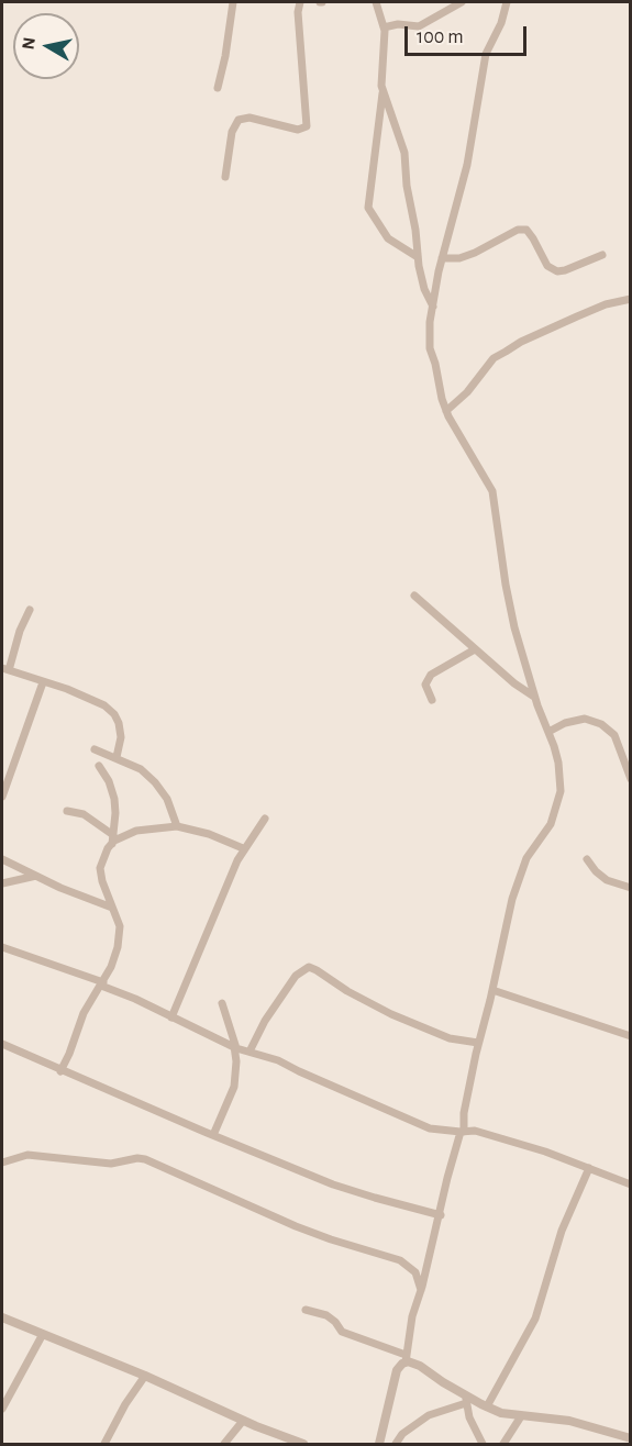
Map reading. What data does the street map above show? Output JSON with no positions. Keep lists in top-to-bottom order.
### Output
{
  "scale_bar": "100 m",
  "north": "left"
}
